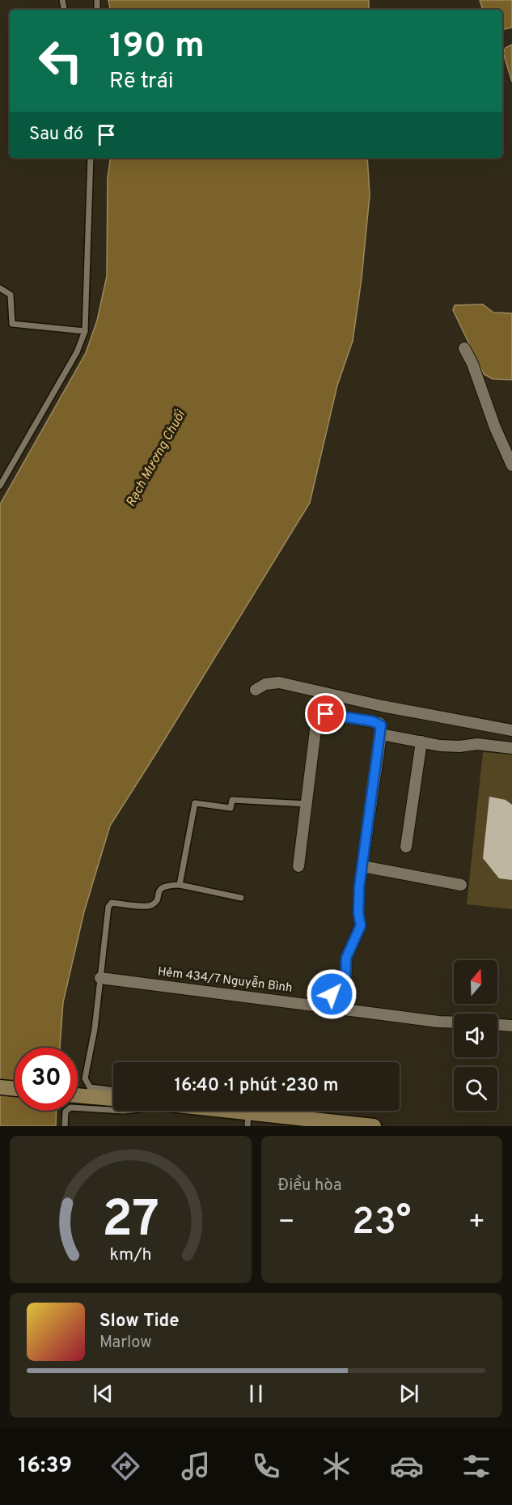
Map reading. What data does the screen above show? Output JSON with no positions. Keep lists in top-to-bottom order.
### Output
{
  "streets": {
    "street": ["Hẻm 434/7 Nguyễn Bình"]
  },
  "water": ["Rạch Mương Chuối"],
  "north": "top",
  "page": {
    "turn": ["190 m", "Rẽ trái"],
    "then": "Sau đó",
    "limit": "30",
    "trip": "16:40 · 1 phút · 230 m",
    "tile": "Điều hòa",
    "heat": ["−", "23°", "+"],
    "song": ["Slow Tide", "Marlow"],
    "tabs": "16:39",
    "gauge": ["27", "km/h"]
  }
}
